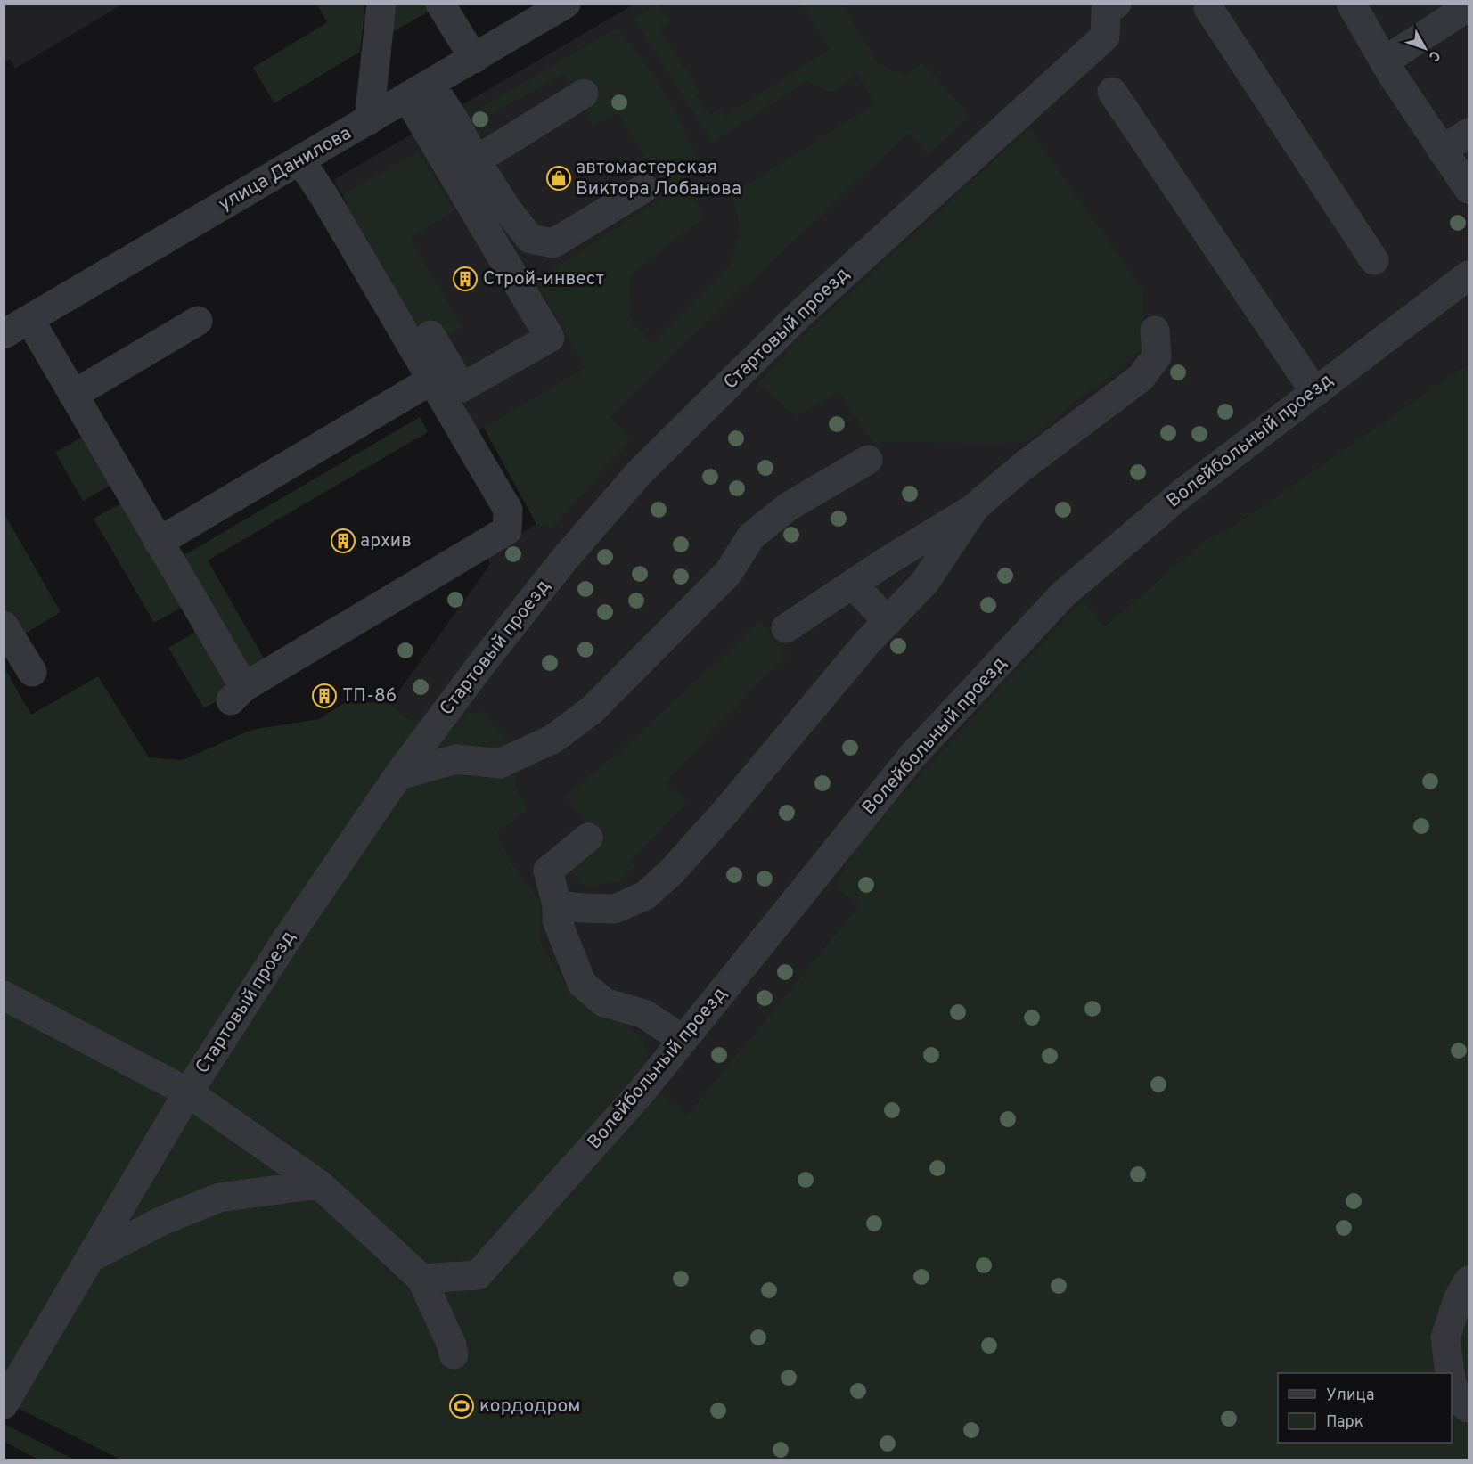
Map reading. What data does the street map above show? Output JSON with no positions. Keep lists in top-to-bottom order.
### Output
{
  "streets": {
    "street": ["улица Данилова", "Стартовый проезд", "Волейбольный проезд"]
  },
  "places": {
    "shop": ["автомастерская Виктора Лобанова"],
    "building": ["Строй-инвест", "архив", "ТП-86"],
    "sports": ["кордодром"]
  },
  "legend": ["Улица", "Парк"],
  "north": "bottom right"
}
